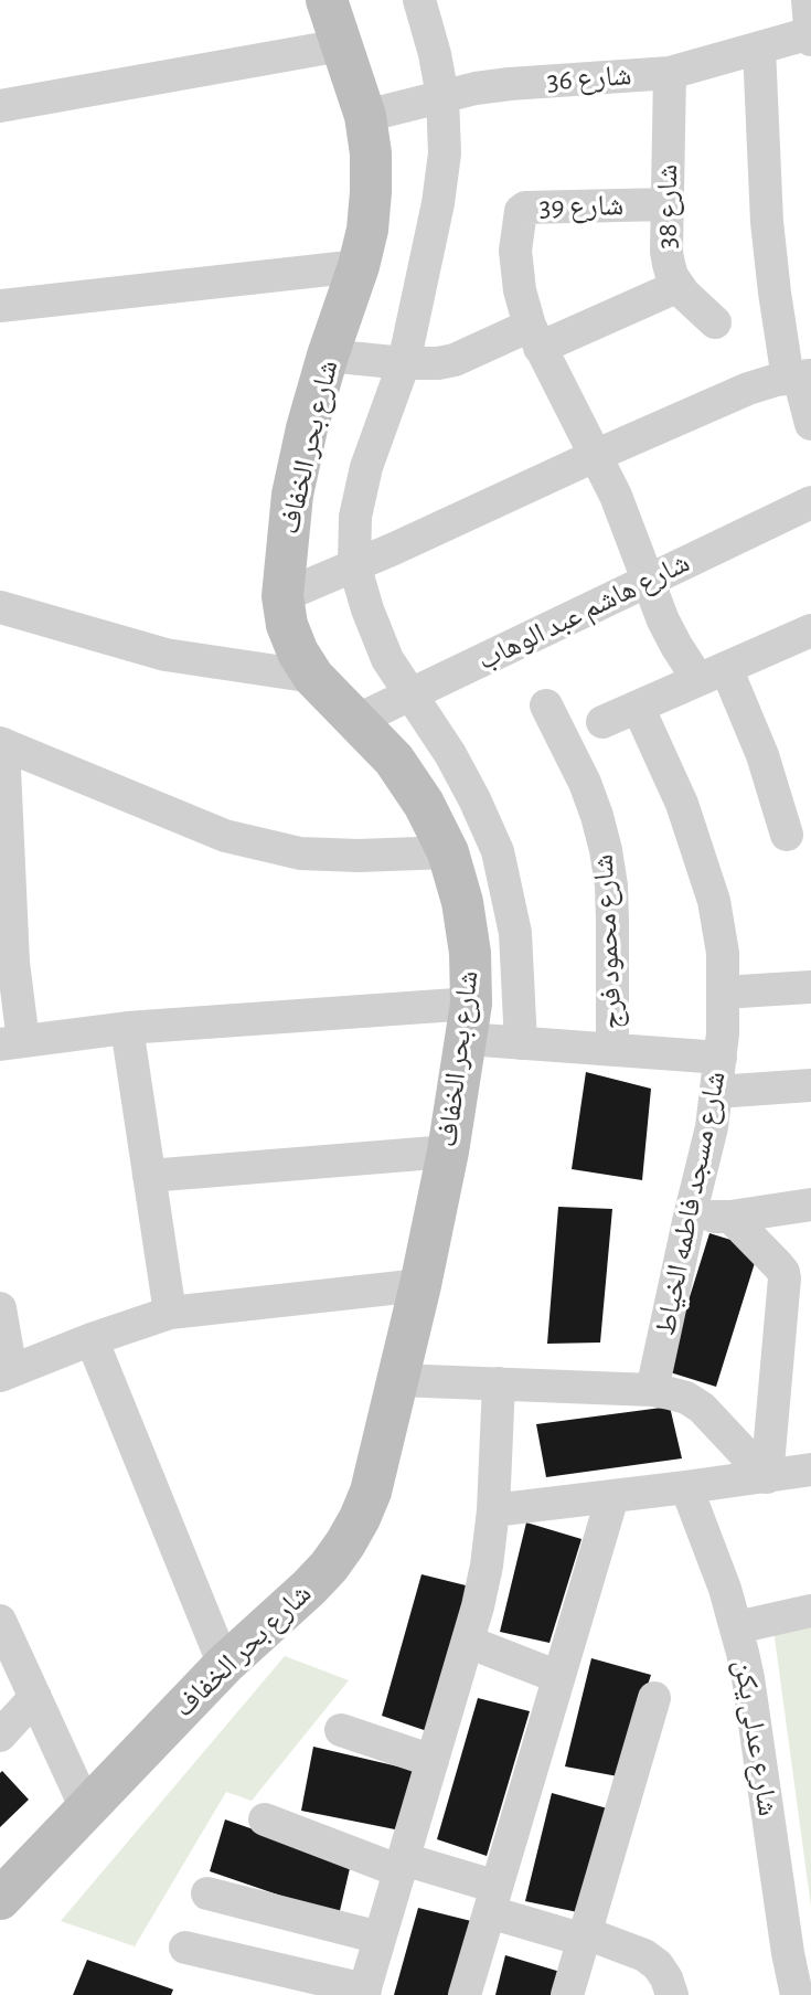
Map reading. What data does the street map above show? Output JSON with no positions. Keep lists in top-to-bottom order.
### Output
{
  "streets": {
    "street": [
      "شارع 36",
      "شارع 39",
      "شارع 38",
      "شارع بحر الخفاف",
      "شارع هاشم عبد الوهاب",
      "شارع محمود فرج",
      "شارع مسجد فاطمه الخياط",
      "شارع عدلى يكن"
    ]
  },
  "crossings": [
    ["شارع 36", "شارع 38"],
    ["شارع 36", "شارع بحر الخفاف"],
    ["شارع 39", "شارع 38"],
    ["شارع بحر الخفاف", "شارع هاشم عبد الوهاب"]
  ]
}
